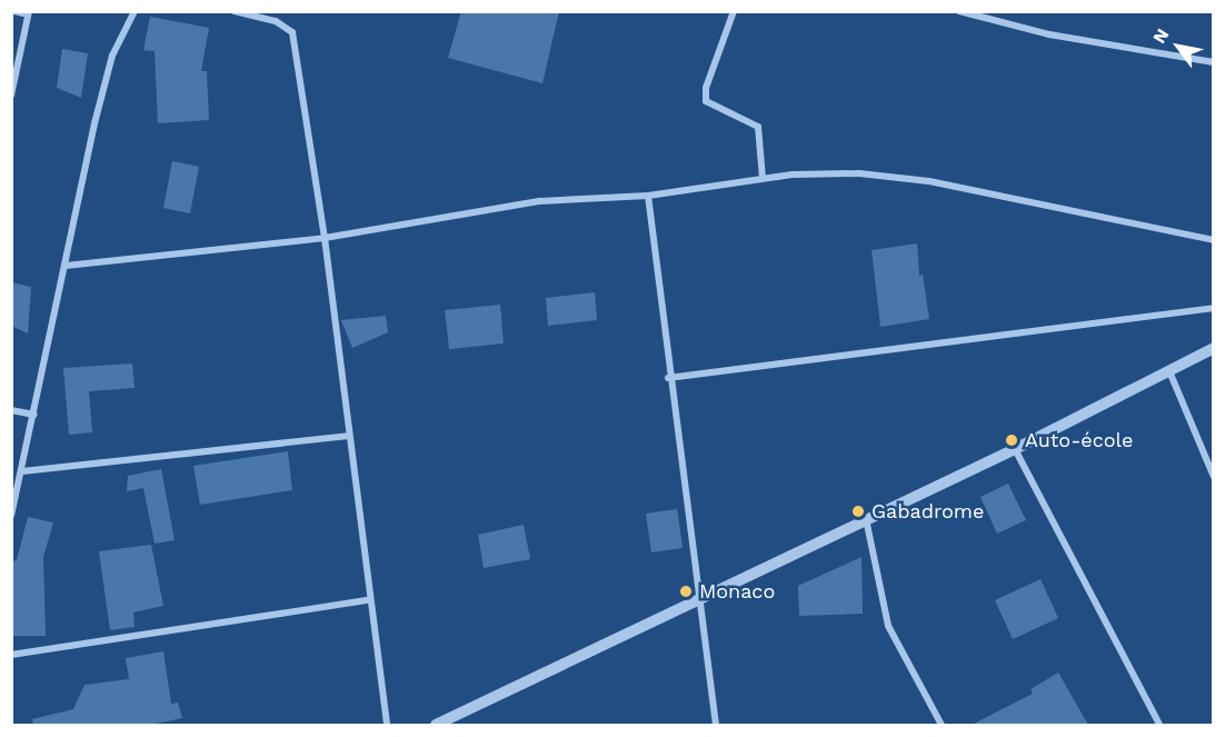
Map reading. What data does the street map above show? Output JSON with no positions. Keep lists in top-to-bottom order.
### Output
{
  "places": ["Auto-école", "Gabadrome", "Monaco"],
  "north": "top left"
}
